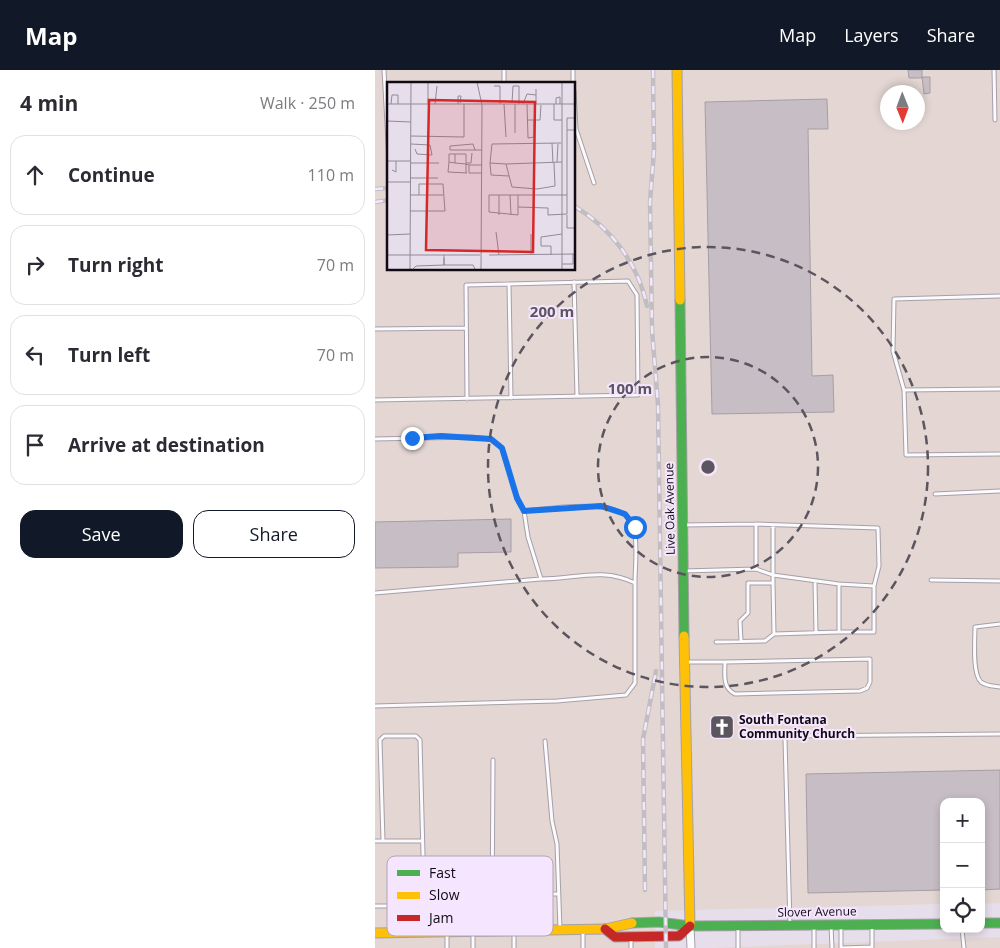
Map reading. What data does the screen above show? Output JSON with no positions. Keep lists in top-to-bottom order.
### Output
{
  "streets": {
    "street": ["Live Oak Avenue", "Slover Avenue"]
  },
  "crossings": [
    ["Live Oak Avenue", "Slover Avenue"]
  ],
  "places": {
    "church": ["South Fontana Community Church"]
  },
  "legend": ["Fast", "Slow", "Jam"],
  "north": "bottom",
  "page": {
    "header": "Map",
    "nav": ["Map", "Layers", "Share"],
    "heading": ["4 min", "Walk · 250 m"],
    "list": [
      ["Continue", "110 m"],
      ["Turn right", "70 m"],
      ["Turn left", "70 m"],
      "Arrive at destination"
    ],
    "buttons": ["Save", "Share"],
    "map_buttons": ["+", "−"]
  },
  "rings": ["200 m", "100 m"]
}
